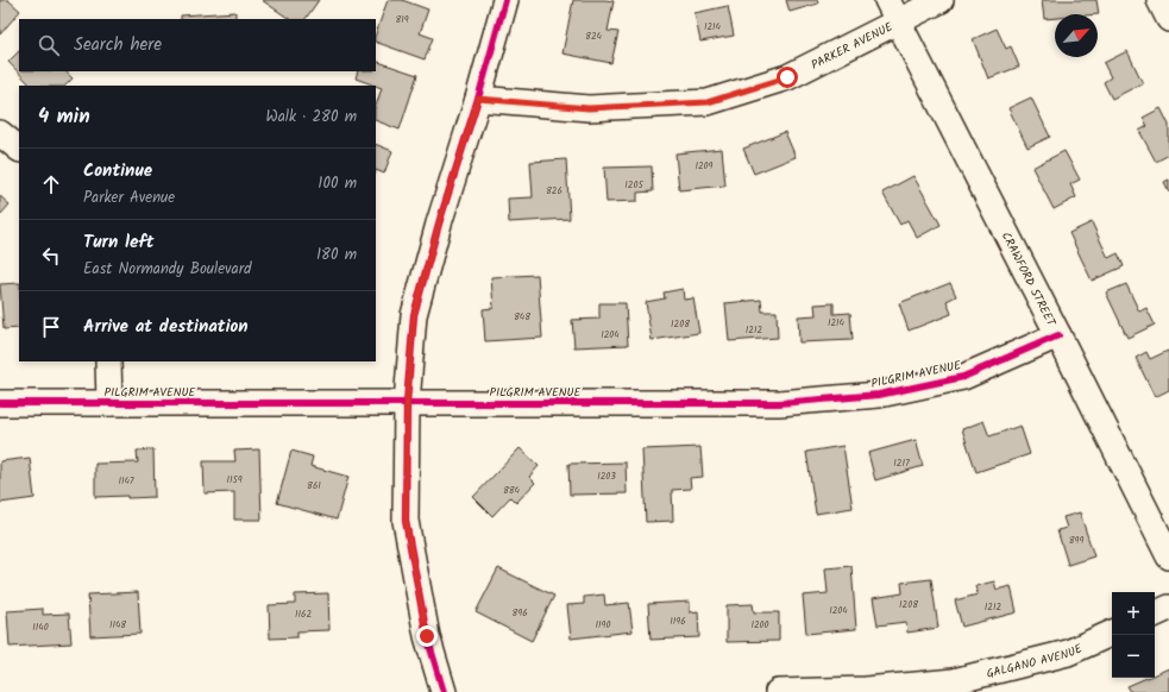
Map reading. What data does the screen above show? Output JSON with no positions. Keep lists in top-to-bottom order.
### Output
{
  "streets": {
    "street": [
      "PARKER AVENUE",
      "CRAWFORD STREET",
      "PILGRIM AVENUE",
      "GALGANO AVENUE"
    ]
  },
  "crossings": [
    ["PARKER AVENUE", "CRAWFORD STREET"],
    ["CRAWFORD STREET", "PILGRIM AVENUE"]
  ],
  "house_numbers": [
    "819",
    "1214",
    "824",
    "1209",
    "1205",
    "826",
    "848",
    "1214",
    "1208",
    "1212",
    "1204",
    "1217",
    "1203",
    "1159",
    "1147",
    "861",
    "884",
    "899",
    "1208",
    "1212",
    "1204",
    "896",
    "1162",
    "1196",
    "1148",
    "1190",
    "1200",
    "1140"
  ],
  "north": "top right",
  "page": {
    "search": "Search here",
    "heading": ["4 min", "Walk · 280 m"],
    "list": [
      ["Continue", "Parker Avenue", "100 m"],
      ["Turn left", "East Normandy Boulevard", "180 m"],
      "Arrive at destination"
    ],
    "map_buttons": ["+", "−"]
  }
}
